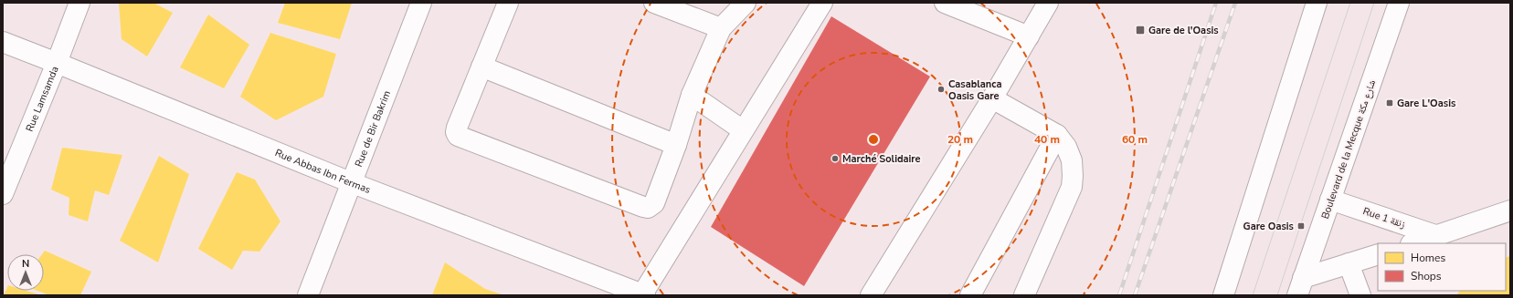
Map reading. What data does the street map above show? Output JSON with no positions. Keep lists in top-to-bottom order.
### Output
{
  "streets": {
    "street": [
      "Rue Lamsamda",
      "Rue de Bir Bakrim",
      "Boulevard de la Mecque شارع مكة",
      "Rue Abbas Ibn Fermas",
      "Rue 1 زنقة"
    ]
  },
  "crossings": [
    ["Rue Lamsamda", "Rue Abbas Ibn Fermas"],
    ["Rue de Bir Bakrim", "Rue Abbas Ibn Fermas"],
    ["Boulevard de la Mecque شارع مكة", "Rue 1 زنقة"]
  ],
  "places": {
    "transit": ["Gare de l'Oasis", "Gare L'Oasis", "Gare Oasis"],
    "other": ["Casablanca Oasis Gare", "Marché Solidaire"]
  },
  "legend": ["Homes", "Shops"],
  "north": "top",
  "rings": ["20 m", "40 m", "60 m"]
}
